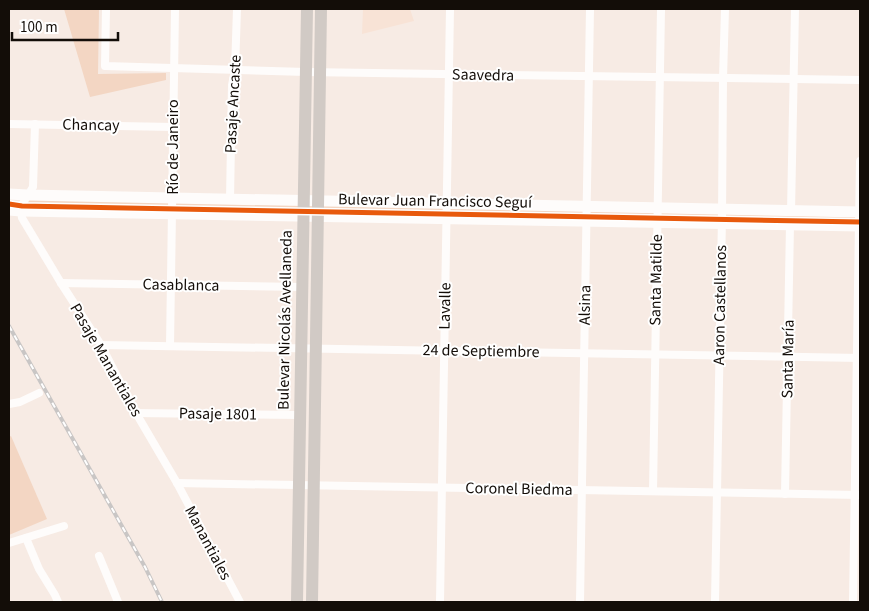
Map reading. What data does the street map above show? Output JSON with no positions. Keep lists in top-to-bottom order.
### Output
{
  "streets": {
    "main road": ["Bulevar Juan Francisco Seguí", "Bulevar Nicolás Avellaneda"],
    "street": [
      "Saavedra",
      "Pasaje Ancaste",
      "Chancay",
      "Río de Janeiro",
      "Santa Matilde",
      "Casablanca",
      "Alsina",
      "Aaron Castellanos",
      "Lavalle",
      "24 de Septiembre",
      "Santa María",
      "Pasaje Manantiales",
      "Pasaje 1801",
      "Coronel Biedma",
      "Manantiales"
    ]
  },
  "crossings": [
    ["Saavedra", "Pasaje Ancaste"],
    ["Saavedra", "Río de Janeiro"],
    ["Saavedra", "Santa Matilde"],
    ["Saavedra", "Alsina"],
    ["Saavedra", "Aaron Castellanos"],
    ["Saavedra", "Lavalle"],
    ["Saavedra", "Bulevar Nicolás Avellaneda"],
    ["Pasaje Ancaste", "Bulevar Juan Francisco Seguí"],
    ["Chancay", "Río de Janeiro"],
    ["Río de Janeiro", "Bulevar Juan Francisco Seguí"],
    ["Río de Janeiro", "Casablanca"],
    ["Río de Janeiro", "24 de Septiembre"],
    ["Bulevar Juan Francisco Seguí", "Santa Matilde"],
    ["Bulevar Juan Francisco Seguí", "Alsina"],
    ["Bulevar Juan Francisco Seguí", "Aaron Castellanos"],
    ["Bulevar Juan Francisco Seguí", "Lavalle"],
    ["Bulevar Juan Francisco Seguí", "Bulevar Nicolás Avellaneda"],
    ["Bulevar Juan Francisco Seguí", "Santa María"],
    ["Bulevar Juan Francisco Seguí", "Pasaje Manantiales"],
    ["Santa Matilde", "24 de Septiembre"],
    ["Santa Matilde", "Coronel Biedma"],
    ["Casablanca", "Bulevar Nicolás Avellaneda"],
    ["Casablanca", "Pasaje Manantiales"],
    ["Alsina", "24 de Septiembre"],
    ["Alsina", "Coronel Biedma"],
    ["Aaron Castellanos", "24 de Septiembre"],
    ["Aaron Castellanos", "Coronel Biedma"],
    ["Lavalle", "24 de Septiembre"],
    ["Lavalle", "Coronel Biedma"],
    ["Bulevar Nicolás Avellaneda", "24 de Septiembre"],
    ["Bulevar Nicolás Avellaneda", "Pasaje 1801"],
    ["Bulevar Nicolás Avellaneda", "Coronel Biedma"],
    ["24 de Septiembre", "Santa María"],
    ["24 de Septiembre", "Pasaje Manantiales"],
    ["Santa María", "Coronel Biedma"],
    ["Pasaje Manantiales", "Pasaje 1801"],
    ["Pasaje Manantiales", "Coronel Biedma"],
    ["Pasaje Manantiales", "Manantiales"],
    ["Coronel Biedma", "Manantiales"]
  ],
  "scale_bar": "100 m"
}
